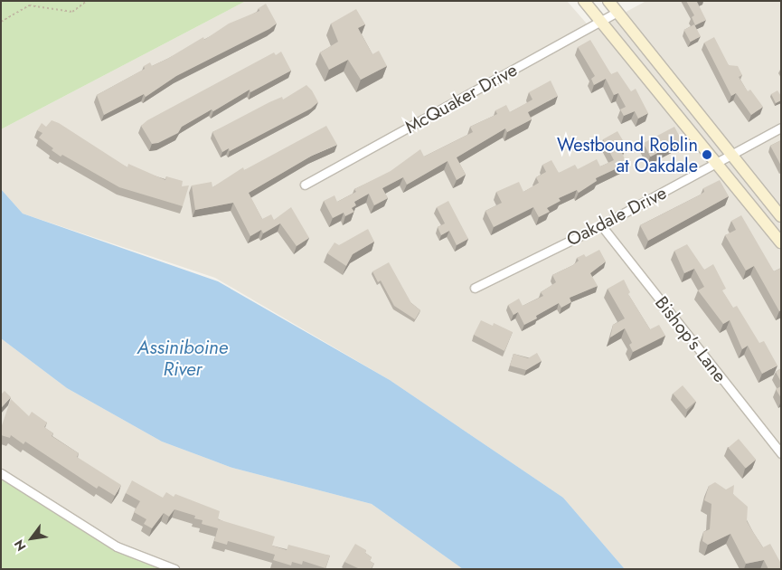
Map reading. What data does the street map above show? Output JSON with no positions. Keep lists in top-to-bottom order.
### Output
{
  "streets": {
    "street": ["McQuaker Drive", "Oakdale Drive", "Bishop's Lane"]
  },
  "crossings": [
    ["Oakdale Drive", "Bishop's Lane"]
  ],
  "water": ["Assiniboine River"],
  "places": ["Westbound Roblin at Oakdale"],
  "north": "bottom left"
}
